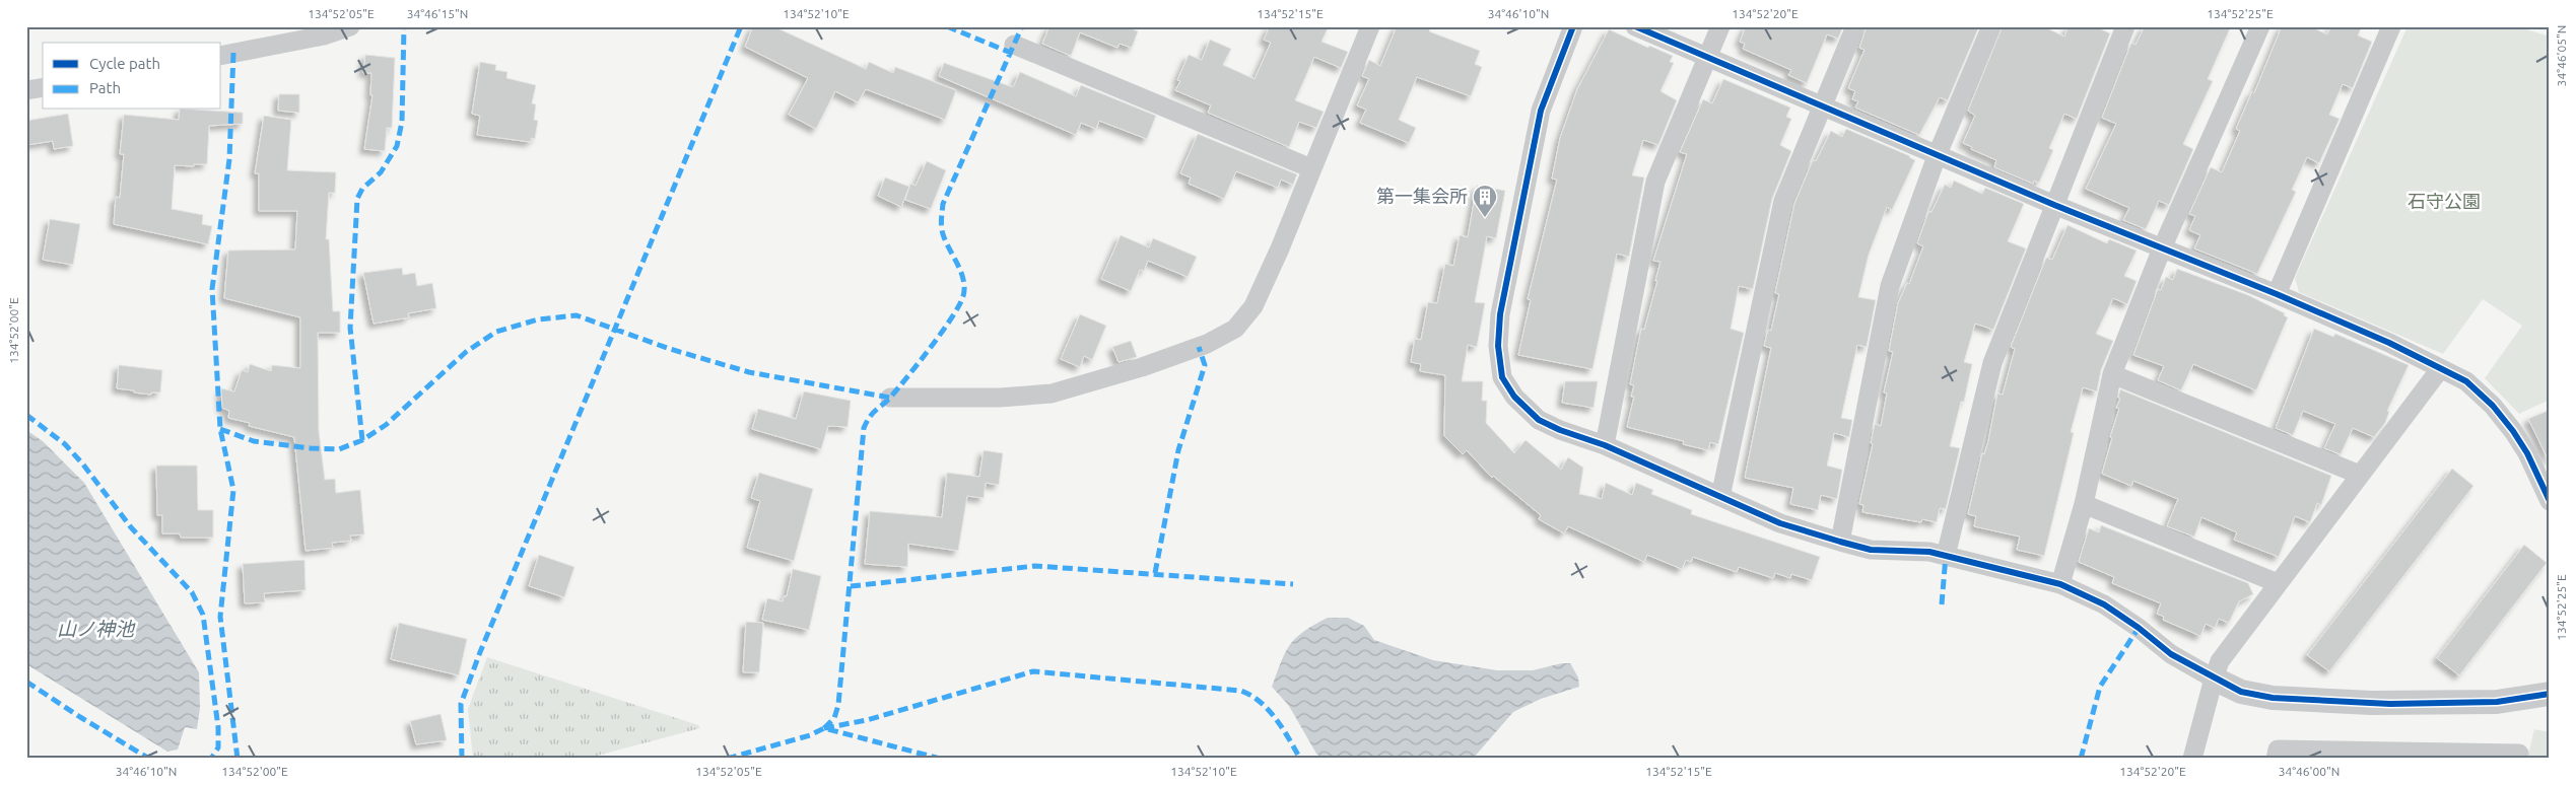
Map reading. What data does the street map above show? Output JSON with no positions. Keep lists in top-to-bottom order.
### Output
{
  "water": ["山ノ神池"],
  "parks": ["石守公園"],
  "places": {
    "building": ["第一集会所"]
  },
  "legend": ["Cycle path", "Path"],
  "coordinates": [
    "134°52'05\"E",
    "34°46'15\"N",
    "134°52'10\"E",
    "134°52'15\"E",
    "34°46'10\"N",
    "134°52'20\"E",
    "134°52'25\"E",
    "34°46'05\"N",
    "134°52'00\"E",
    "34°46'00\"N"
  ]
}
